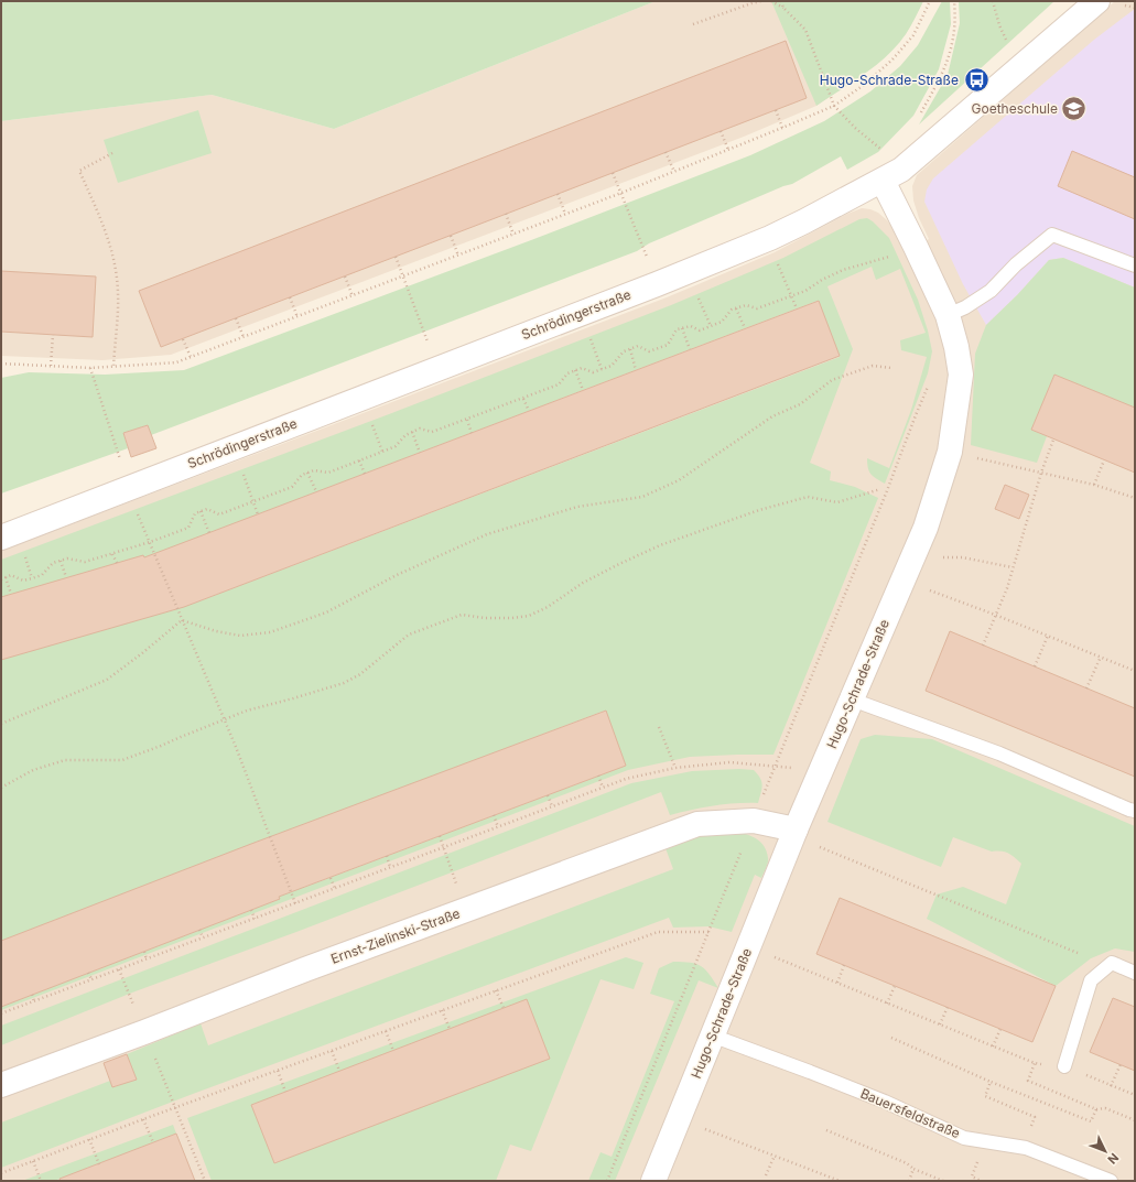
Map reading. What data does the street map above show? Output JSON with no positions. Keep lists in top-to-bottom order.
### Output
{
  "streets": {
    "street": ["Schrödingerstraße", "Hugo-Schrade-Straße", "Ernst-Zielinski-Straße"],
    "lane": ["Bauersfeldstraße"]
  },
  "crossings": [
    ["Schrödingerstraße", "Hugo-Schrade-Straße"],
    ["Hugo-Schrade-Straße", "Ernst-Zielinski-Straße"],
    ["Hugo-Schrade-Straße", "Bauersfeldstraße"]
  ],
  "places": {
    "bus stop": ["Hugo-Schrade-Straße"],
    "school or university": ["Goetheschule"]
  },
  "north": "bottom right"
}
